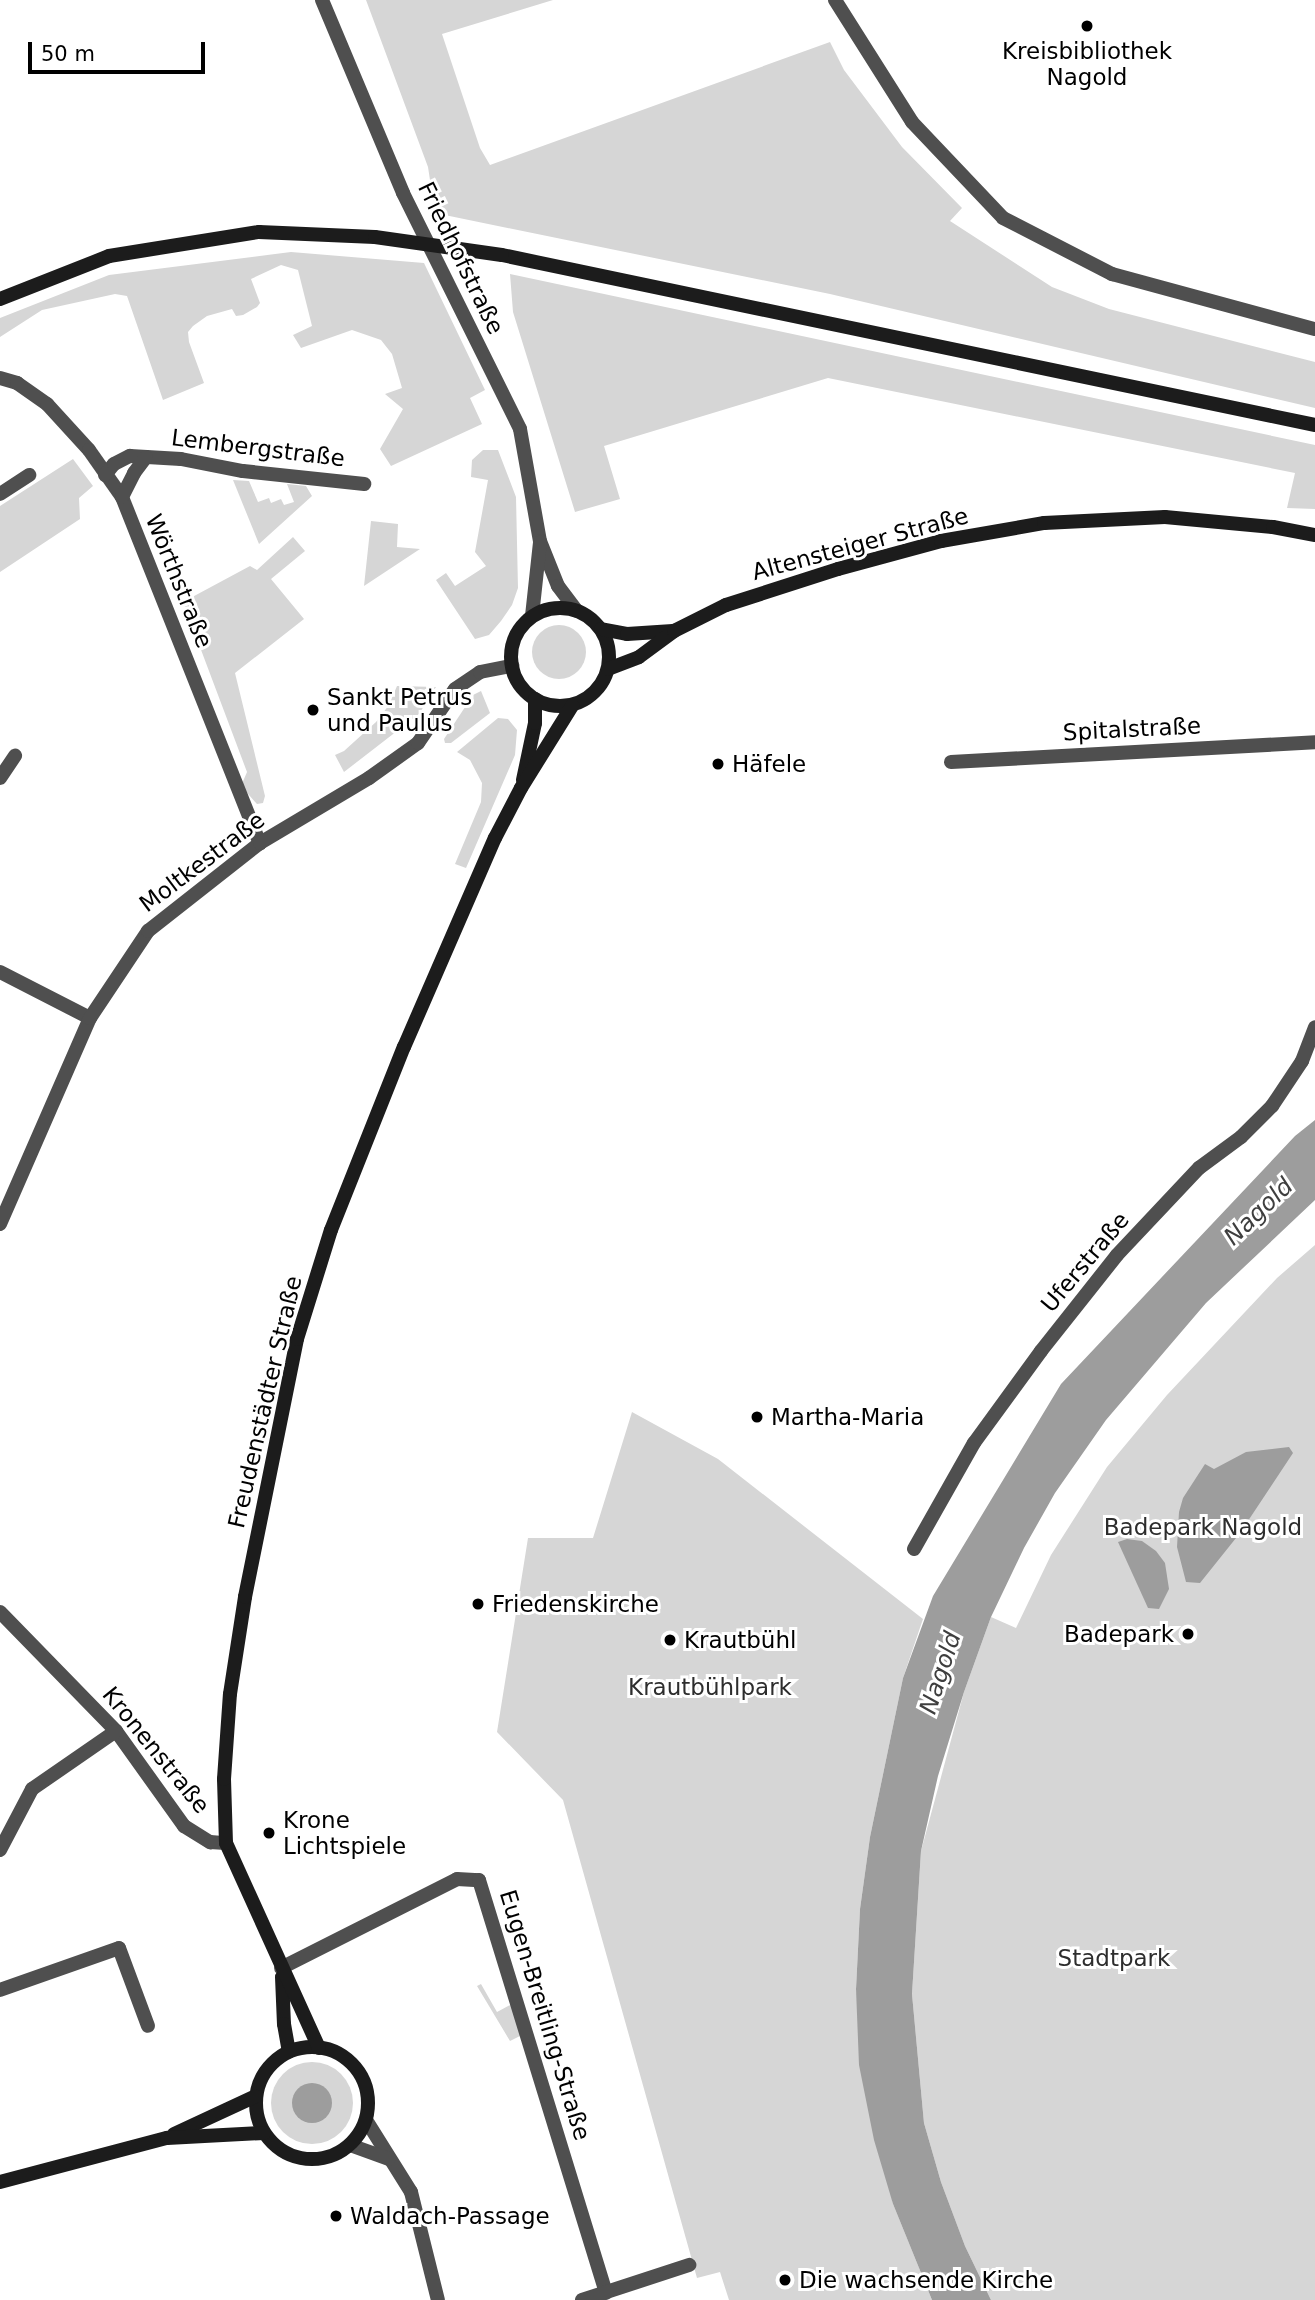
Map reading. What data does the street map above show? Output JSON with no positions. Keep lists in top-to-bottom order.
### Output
{
  "streets": {
    "street": [
      "Friedhofstraße",
      "Lembergstraße",
      "Altensteiger Straße",
      "Wörthstraße",
      "Spitalstraße",
      "Moltkestraße",
      "Uferstraße",
      "Freudenstädter Straße",
      "Kronenstraße",
      "Eugen-Breitling-Straße"
    ]
  },
  "crossings": [
    ["Friedhofstraße", "Altensteiger Straße"],
    ["Friedhofstraße", "Moltkestraße"],
    ["Friedhofstraße", "Freudenstädter Straße"],
    ["Lembergstraße", "Wörthstraße"],
    ["Altensteiger Straße", "Moltkestraße"],
    ["Altensteiger Straße", "Freudenstädter Straße"],
    ["Wörthstraße", "Moltkestraße"],
    ["Moltkestraße", "Freudenstädter Straße"],
    ["Freudenstädter Straße", "Kronenstraße"],
    ["Freudenstädter Straße", "Eugen-Breitling-Straße"]
  ],
  "water": ["Nagold"],
  "parks": ["Badepark Nagold", "Krautbühlpark", "Stadtpark"],
  "places": [
    "Kreisbibliothek Nagold",
    "Sankt Petrus und Paulus",
    "Häfele",
    "Martha-Maria",
    "Friedenskirche",
    "Badepark",
    "Krautbühl",
    "Krone Lichtspiele",
    "Waldach-Passage",
    "Die wachsende Kirche"
  ],
  "scale_bar": "50 m"
}
